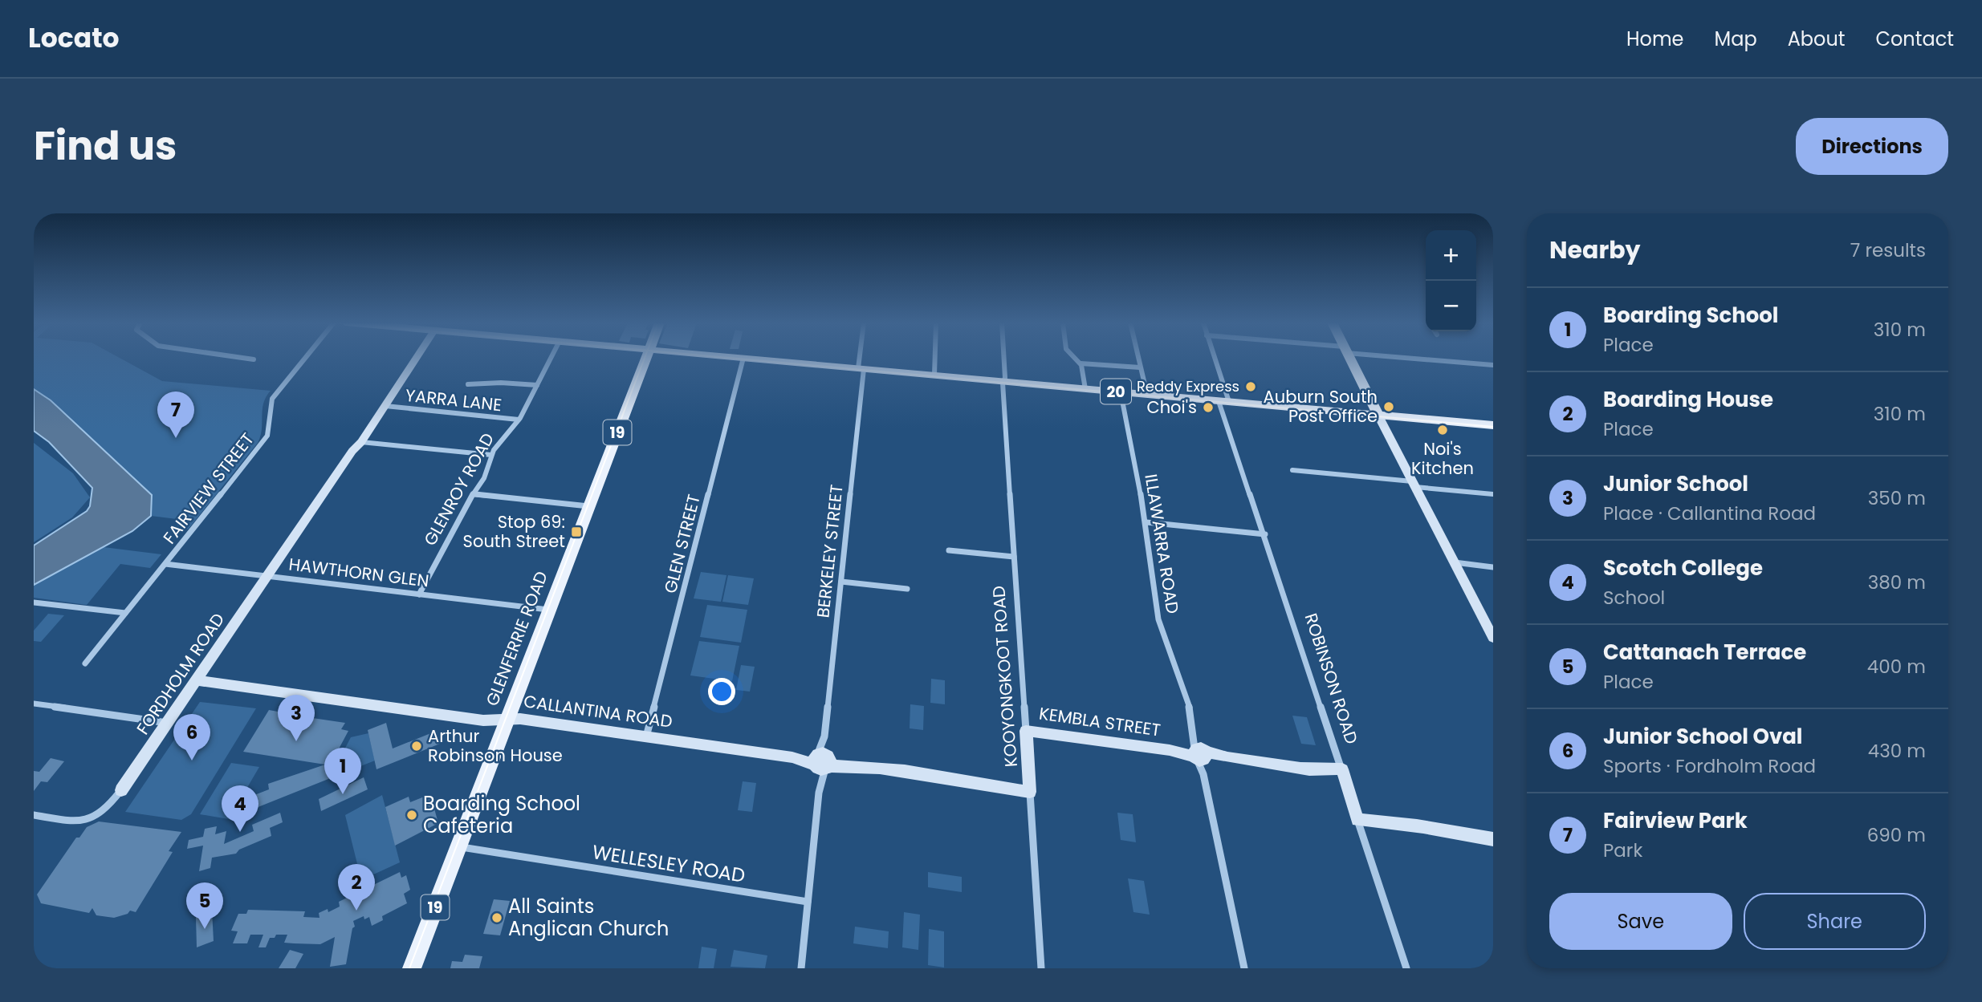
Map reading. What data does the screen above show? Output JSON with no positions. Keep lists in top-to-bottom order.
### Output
{
  "streets": {
    "main road": ["20", "19", "GLENFERRIE ROAD"],
    "street": [
      "YARRA LANE",
      "FAIRVIEW STREET",
      "GLENROY ROAD",
      "GLEN STREET",
      "ILLAWARRA ROAD",
      "BERKELEY STREET",
      "HAWTHORN GLEN",
      "FORDHOLM ROAD",
      "KOOYONGKOOT ROAD",
      "ROBINSON ROAD",
      "CALLANTINA ROAD",
      "KEMBLA STREET",
      "WELLESLEY ROAD"
    ]
  },
  "crossings": [
    ["20", "GLEN STREET"],
    ["20", "ILLAWARRA ROAD"],
    ["20", "BERKELEY STREET"],
    ["20", "KOOYONGKOOT ROAD"],
    ["20", "ROBINSON ROAD"],
    ["YARRA LANE", "GLENROY ROAD"],
    ["YARRA LANE", "FORDHOLM ROAD"],
    ["FAIRVIEW STREET", "HAWTHORN GLEN"],
    ["GLENROY ROAD", "HAWTHORN GLEN"],
    ["GLEN STREET", "CALLANTINA ROAD"],
    ["ILLAWARRA ROAD", "KEMBLA STREET"],
    ["BERKELEY STREET", "CALLANTINA ROAD"],
    ["BERKELEY STREET", "WELLESLEY ROAD"],
    ["HAWTHORN GLEN", "GLENFERRIE ROAD"],
    ["HAWTHORN GLEN", "FORDHOLM ROAD"],
    ["GLENFERRIE ROAD", "CALLANTINA ROAD"],
    ["GLENFERRIE ROAD", "WELLESLEY ROAD"],
    ["FORDHOLM ROAD", "CALLANTINA ROAD"],
    ["KOOYONGKOOT ROAD", "CALLANTINA ROAD"],
    ["KOOYONGKOOT ROAD", "KEMBLA STREET"],
    ["ROBINSON ROAD", "KEMBLA STREET"]
  ],
  "places": {
    "other": [
      "Reddy Express",
      "Auburn South Post Office",
      "Choi's",
      "Noi's Kitchen",
      "Arthur Robinson House",
      "Boarding School Cafeteria",
      "All Saints Anglican Church"
    ],
    "transit": ["Stop 69: South Street"]
  },
  "page": {
    "header": "Locato",
    "nav": [
      "Home",
      "Map",
      "About",
      "Contact"
    ],
    "title": "Find us",
    "buttons": [
      "Directions",
      ["Save", "Share"]
    ],
    "heading": ["Nearby", "7 results"],
    "map_buttons": ["+", "−"],
    "list": [
      {
        "mark": "1",
        "name": "Boarding School",
        "note": "Place",
        "value": "310 m"
      },
      {
        "mark": "2",
        "name": "Boarding House",
        "note": "Place",
        "value": "310 m"
      },
      {
        "mark": "3",
        "name": "Junior School",
        "note": "Place · Callantina Road",
        "value": "350 m"
      },
      {
        "mark": "4",
        "name": "Scotch College",
        "note": "School",
        "value": "380 m"
      },
      {
        "mark": "5",
        "name": "Cattanach Terrace",
        "note": "Place",
        "value": "400 m"
      },
      {
        "mark": "6",
        "name": "Junior School Oval",
        "note": "Sports · Fordholm Road",
        "value": "430 m"
      },
      {
        "mark": "7",
        "name": "Fairview Park",
        "note": "Park",
        "value": "690 m"
      }
    ],
    "pins": [
      "7",
      "3",
      "6",
      "1",
      "4",
      "2",
      "5"
    ]
  }
}
